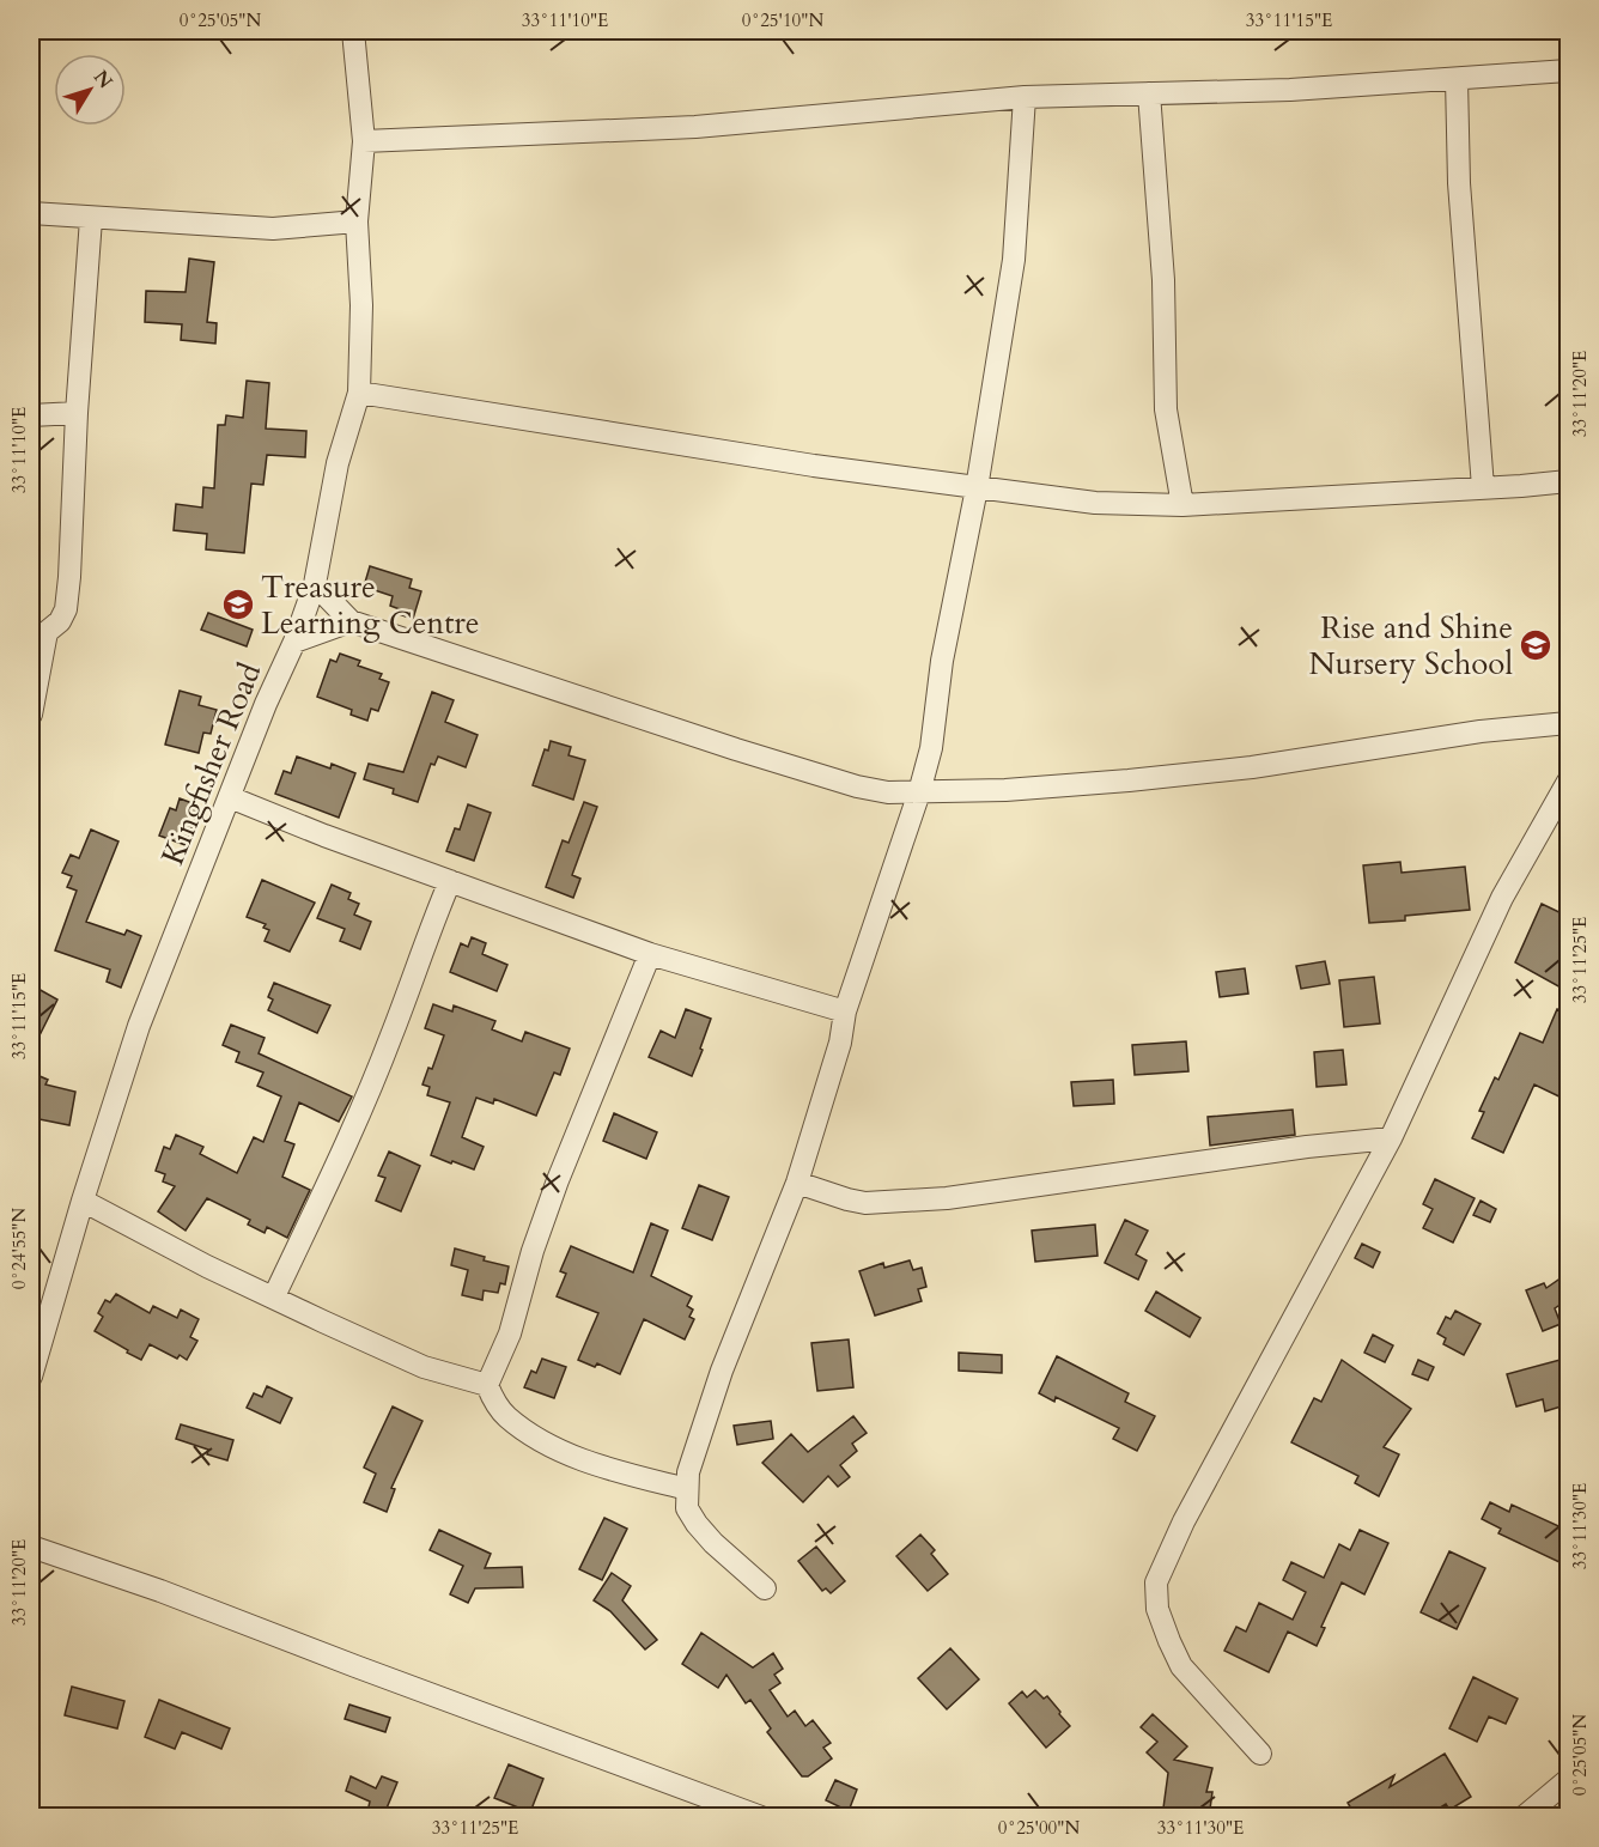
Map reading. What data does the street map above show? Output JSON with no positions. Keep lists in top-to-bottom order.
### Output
{
  "streets": {
    "street": ["Kingfisher Road"]
  },
  "places": {
    "school or university": ["Treasure Learning Centre", "Rise and Shine Nursery School"]
  },
  "north": "top right",
  "coordinates": [
    "0°25'05\"N",
    "33°11'10\"E",
    "0°25'10\"N",
    "33°11'15\"E",
    "33°11'20\"E",
    "33°11'25\"E",
    "0°24'55\"N",
    "33°11'30\"E",
    "0°25'00\"N"
  ]
}
